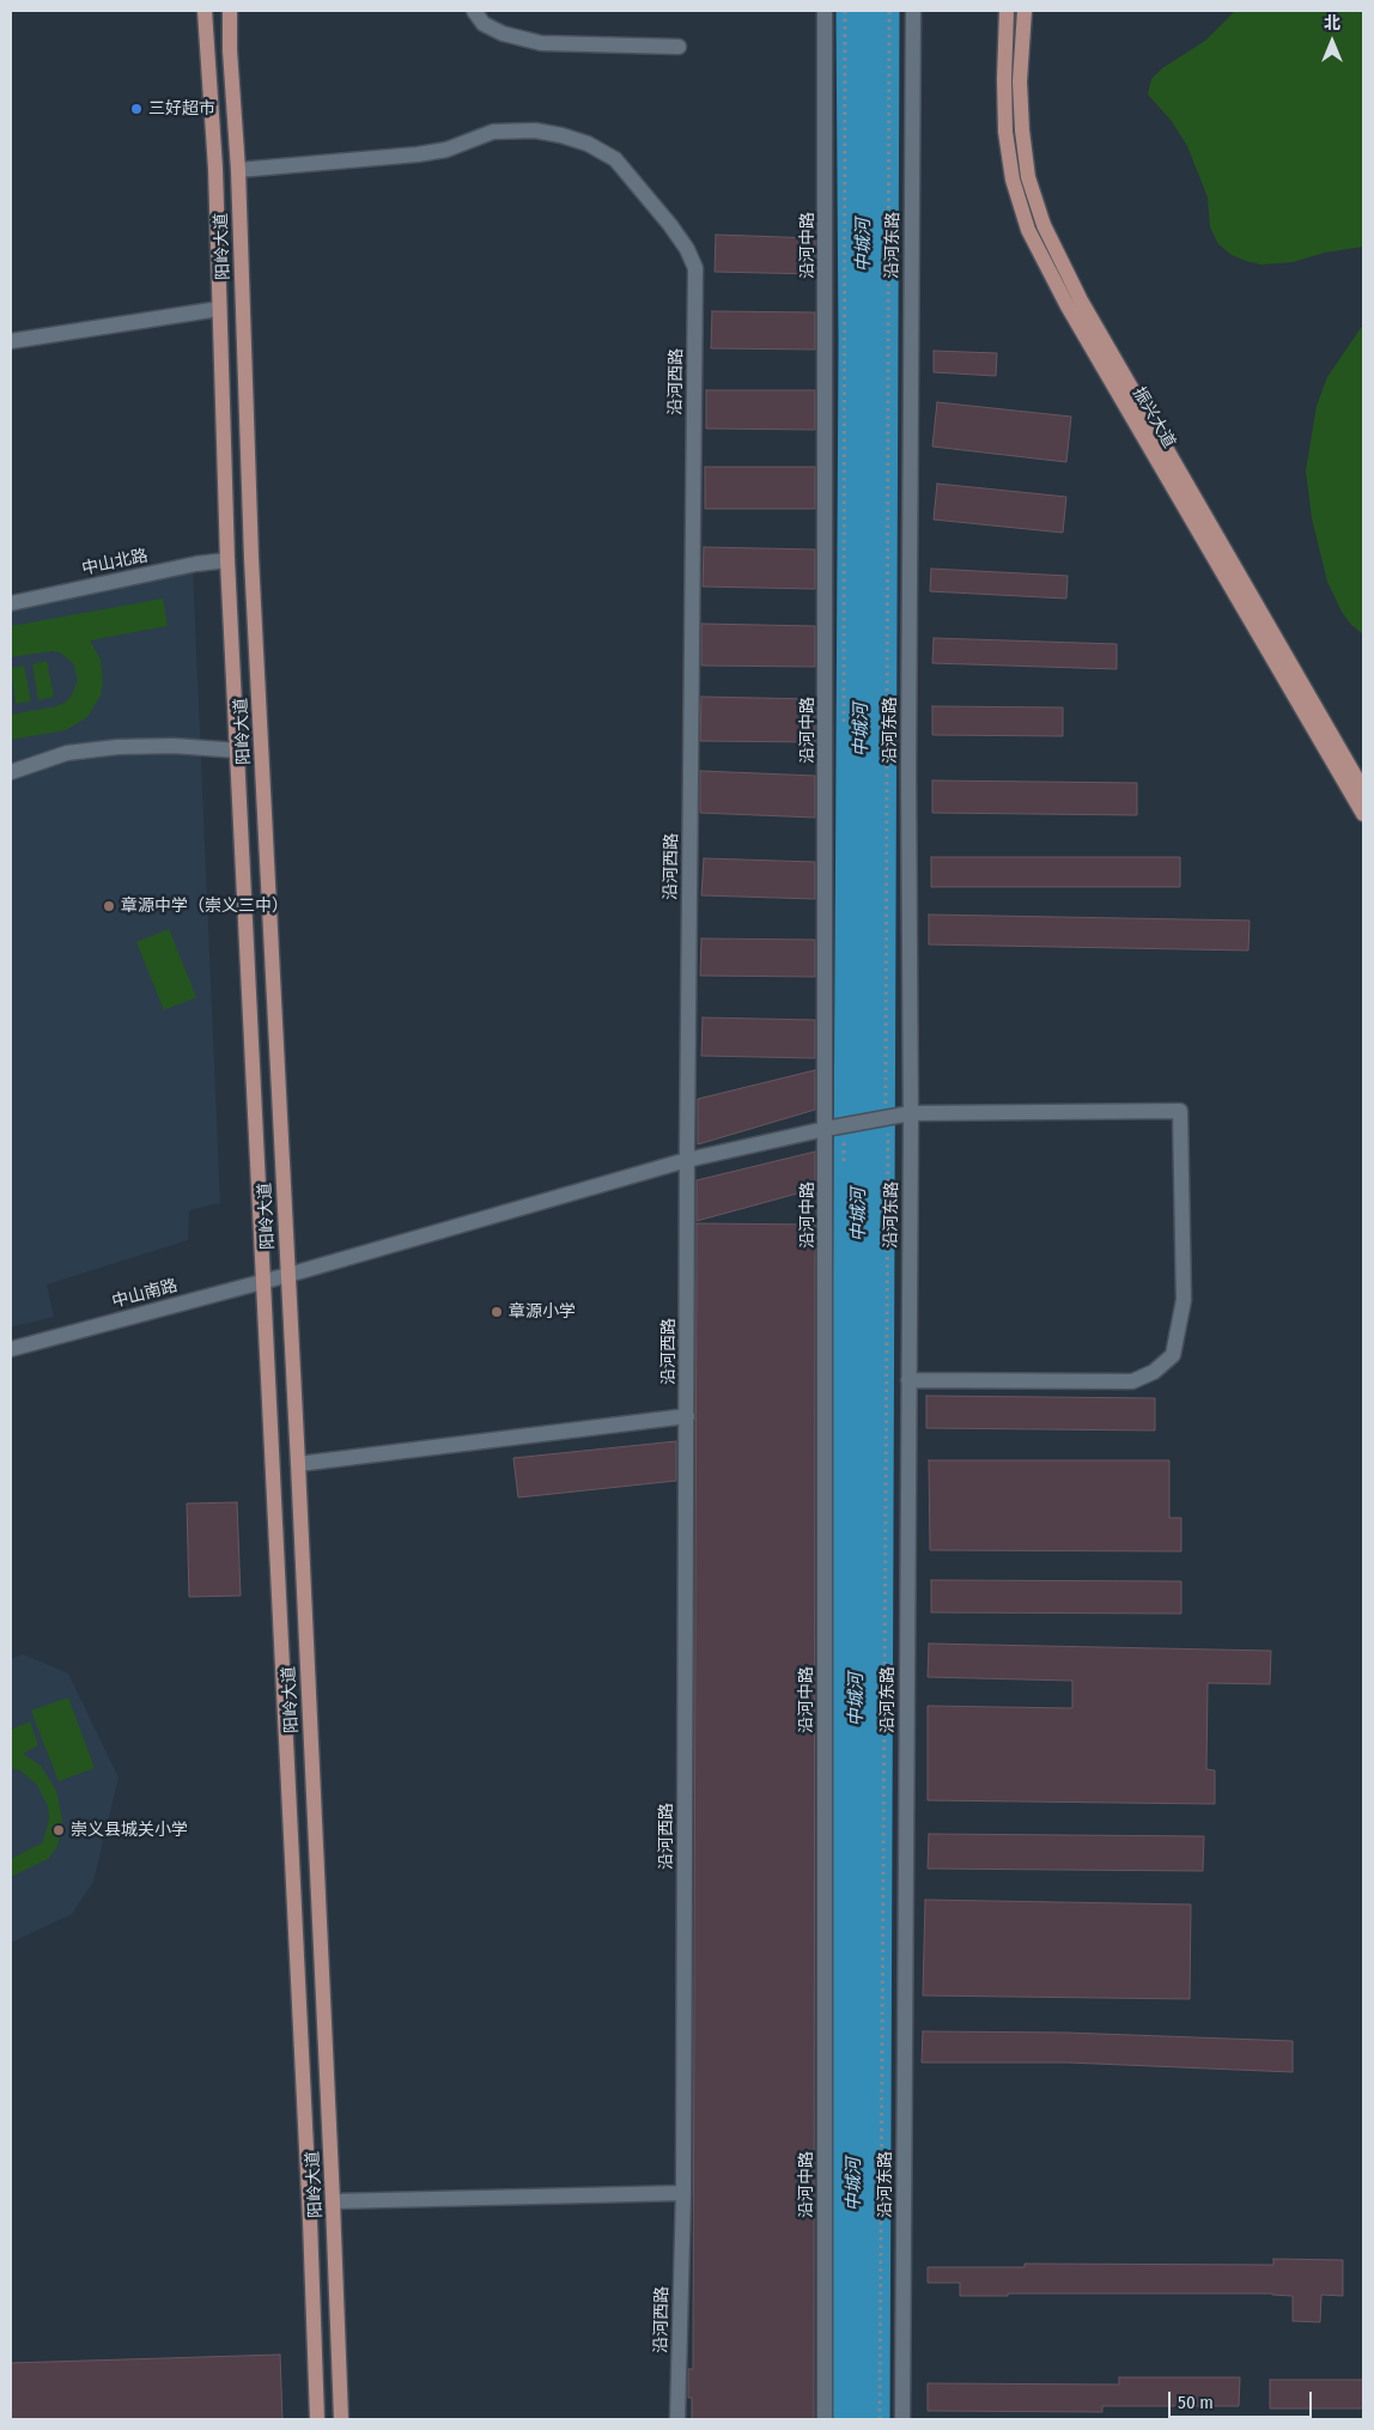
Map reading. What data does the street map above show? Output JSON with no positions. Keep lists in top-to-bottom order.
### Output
{
  "streets": {
    "main road": ["阳岭大道", "振兴大道"],
    "street": [
      "沿河中路",
      "沿河东路",
      "沿河西路",
      "中山北路",
      "中山南路"
    ]
  },
  "crossings": [
    ["沿河中路", "中山南路"],
    ["沿河东路", "中山南路"],
    ["阳岭大道", "沿河西路"],
    ["阳岭大道", "中山北路"],
    ["阳岭大道", "中山南路"],
    ["沿河西路", "中山南路"]
  ],
  "water": ["中城河"],
  "places": [
    "三好超市",
    "章源中学（崇义三中）",
    "章源小学",
    "崇义县城关小学"
  ],
  "scale_bar": "50 m",
  "north": "top"
}
